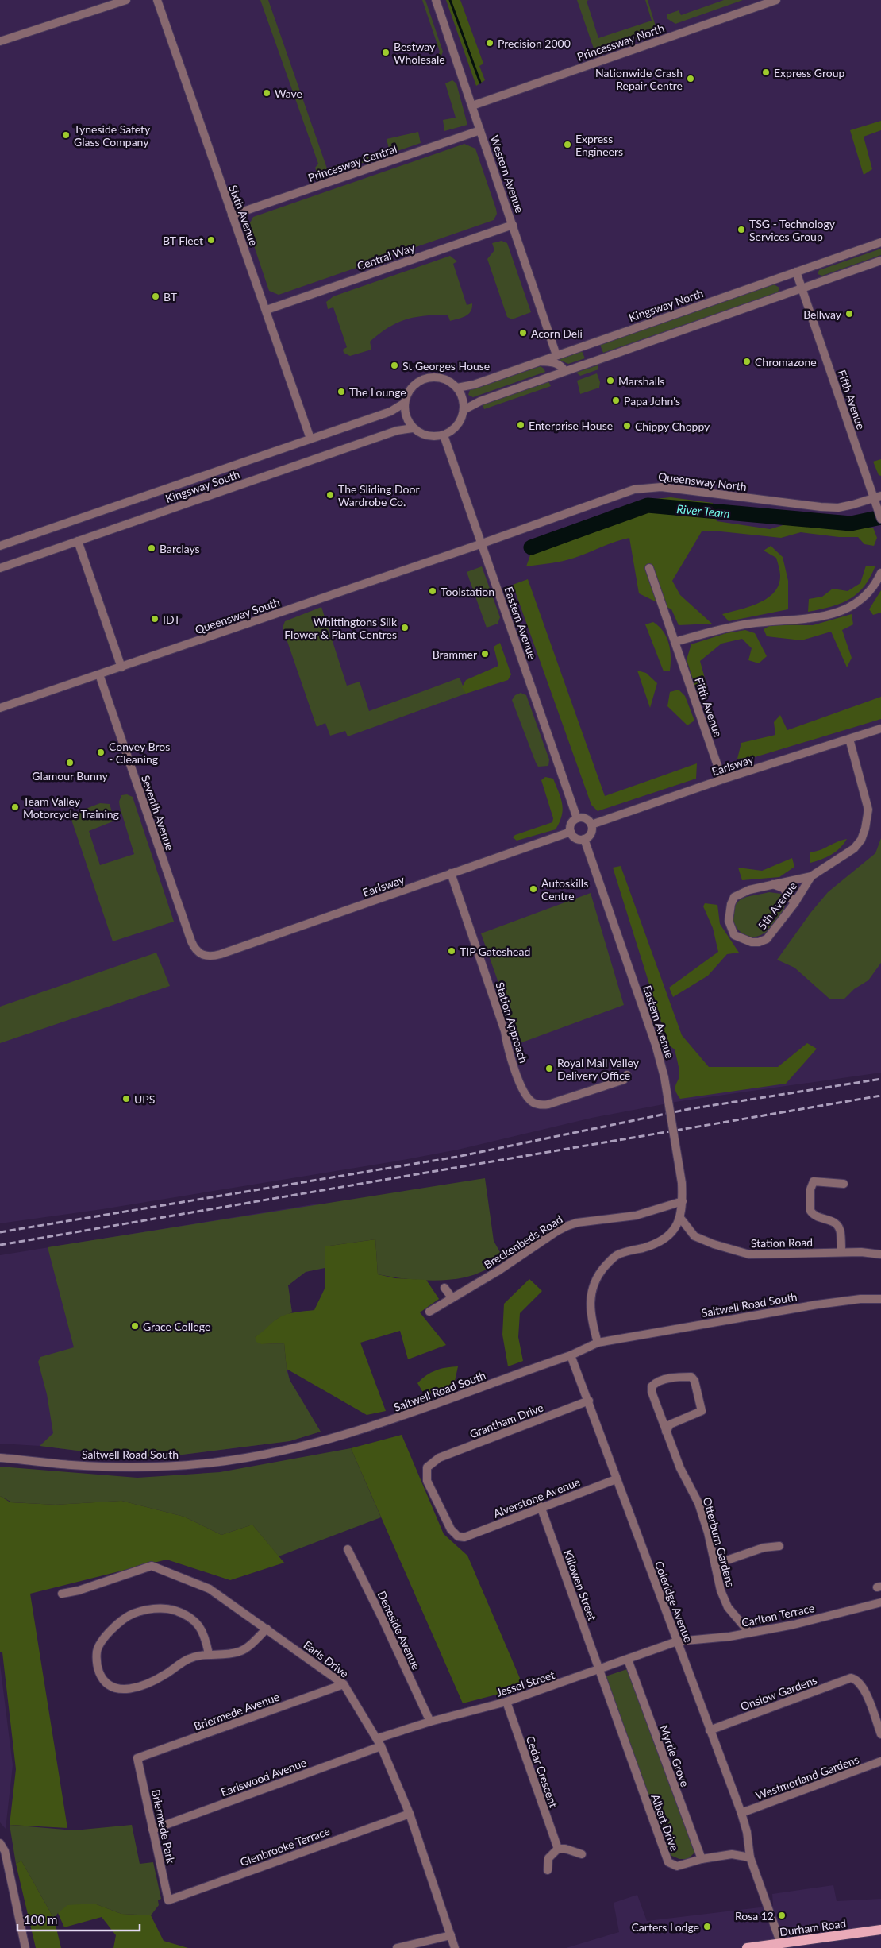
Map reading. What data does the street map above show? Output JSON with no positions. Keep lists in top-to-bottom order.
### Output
{
  "streets": {
    "main road": ["Durham Road"],
    "street": [
      "Princessway North",
      "Princesway Central",
      "Western Avenue",
      "Sixth Avenue",
      "Central Way",
      "Kingsway North",
      "Fifth Avenue",
      "Queensway North",
      "Kingsway South",
      "Queensway South",
      "Eastern Avenue",
      "Earlsway",
      "Seventh Avenue",
      "5th Avenue",
      "Station Approach",
      "Breckenbeds Road",
      "Station Road",
      "Saltwell Road South",
      "Grantham Drive",
      "Alverstone Avenue",
      "Otterburn Gardens",
      "Killowen Street",
      "Coleridge Avenue",
      "Carlton Terrace",
      "Deneside Avenue",
      "Earls Drive",
      "Jessel Street",
      "Onslow Gardens",
      "Briermede Avenue",
      "Myrtle Grove",
      "Cedar Crescent",
      "Earlswood Avenue",
      "Westmorland Gardens",
      "Albert Drive",
      "Briermede Park",
      "Glenbrooke Terrace"
    ]
  },
  "crossings": [
    ["Princessway North", "Western Avenue"],
    ["Princesway Central", "Western Avenue"],
    ["Princesway Central", "Sixth Avenue"],
    ["Western Avenue", "Central Way"],
    ["Western Avenue", "Kingsway North"],
    ["Sixth Avenue", "Central Way"],
    ["Sixth Avenue", "Kingsway South"],
    ["Kingsway North", "Fifth Avenue"],
    ["Kingsway North", "Kingsway South"],
    ["Kingsway North", "Eastern Avenue"],
    ["Fifth Avenue", "Queensway North"],
    ["Fifth Avenue", "Earlsway"],
    ["Queensway North", "Queensway South"],
    ["Queensway North", "Eastern Avenue"],
    ["Kingsway South", "Eastern Avenue"],
    ["Queensway South", "Eastern Avenue"],
    ["Queensway South", "Seventh Avenue"],
    ["Eastern Avenue", "Earlsway"],
    ["Eastern Avenue", "Breckenbeds Road"],
    ["Eastern Avenue", "Station Road"],
    ["Earlsway", "Seventh Avenue"],
    ["Earlsway", "5th Avenue"],
    ["Earlsway", "Station Approach"],
    ["Saltwell Road South", "Coleridge Avenue"],
    ["Grantham Drive", "Alverstone Avenue"],
    ["Grantham Drive", "Coleridge Avenue"],
    ["Alverstone Avenue", "Killowen Street"],
    ["Alverstone Avenue", "Coleridge Avenue"],
    ["Otterburn Gardens", "Carlton Terrace"],
    ["Killowen Street", "Jessel Street"],
    ["Killowen Street", "Albert Drive"],
    ["Coleridge Avenue", "Carlton Terrace"],
    ["Coleridge Avenue", "Jessel Street"],
    ["Coleridge Avenue", "Onslow Gardens"],
    ["Coleridge Avenue", "Westmorland Gardens"],
    ["Coleridge Avenue", "Albert Drive"],
    ["Carlton Terrace", "Jessel Street"],
    ["Deneside Avenue", "Jessel Street"],
    ["Earls Drive", "Jessel Street"],
    ["Earls Drive", "Briermede Avenue"],
    ["Earls Drive", "Earlswood Avenue"],
    ["Earls Drive", "Glenbrooke Terrace"],
    ["Jessel Street", "Myrtle Grove"],
    ["Jessel Street", "Cedar Crescent"],
    ["Jessel Street", "Albert Drive"],
    ["Briermede Avenue", "Briermede Park"],
    ["Myrtle Grove", "Albert Drive"],
    ["Earlswood Avenue", "Briermede Park"],
    ["Briermede Park", "Glenbrooke Terrace"]
  ],
  "water": ["River Team"],
  "places": [
    "Precision 2000",
    "Bestway Wholesale",
    "Express Group",
    "Nationwide Crash Repair Centre",
    "Wave",
    "Tyneside Safety Glass Company",
    "Express Engineers",
    "TSG - Technology Services Group",
    "BT Fleet",
    "BT",
    "Bellway",
    "Acorn Deli",
    "Chromazone",
    "St Georges House",
    "Marshalls",
    "The Lounge",
    "Papa John's",
    "Enterprise House",
    "Chippy Choppy",
    "The Sliding Door Wardrobe Co.",
    "Barclays",
    "Toolstation",
    "IDT",
    "Whittingtons Silk Flower & Plant Centres",
    "Brammer",
    "Convey Bros - Cleaning",
    "Glamour Bunny",
    "Team Valley Motorcycle Training",
    "Autoskills Centre",
    "TIP Gateshead",
    "Royal Mail Valley Delivery Office",
    "UPS",
    "Grace College",
    "Rosa 12",
    "Carters Lodge"
  ],
  "scale_bar": "100 m"
}
